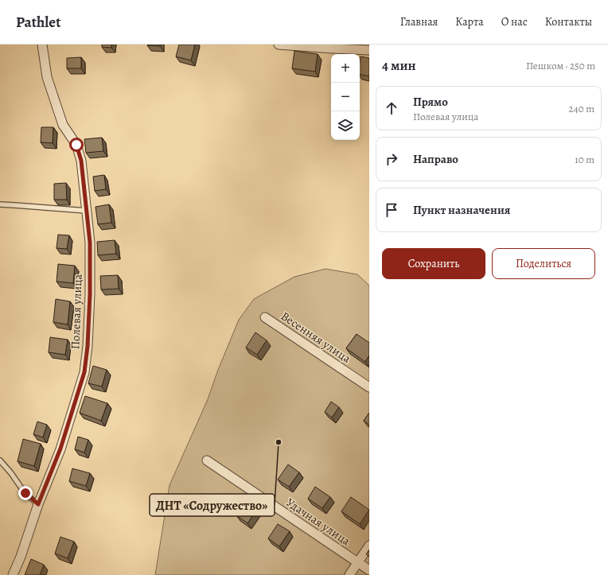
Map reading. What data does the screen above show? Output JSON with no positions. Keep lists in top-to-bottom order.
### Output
{
  "streets": {
    "street": ["Полевая улица", "Весенняя улица", "Удачная улица"]
  },
  "places": ["ДНТ «Содружество»"],
  "page": {
    "header": "Pathlet",
    "nav": [
      "Главная",
      "Карта",
      "О нас",
      "Контакты"
    ],
    "heading": ["4 мин", "Пешком · 250 m"],
    "map_buttons": ["+", "−"],
    "list": [
      ["Прямо", "Полевая улица", "240 m"],
      ["Направо", "10 m"],
      "Пункт назначения"
    ],
    "buttons": ["Сохранить", "Поделиться"]
  }
}
